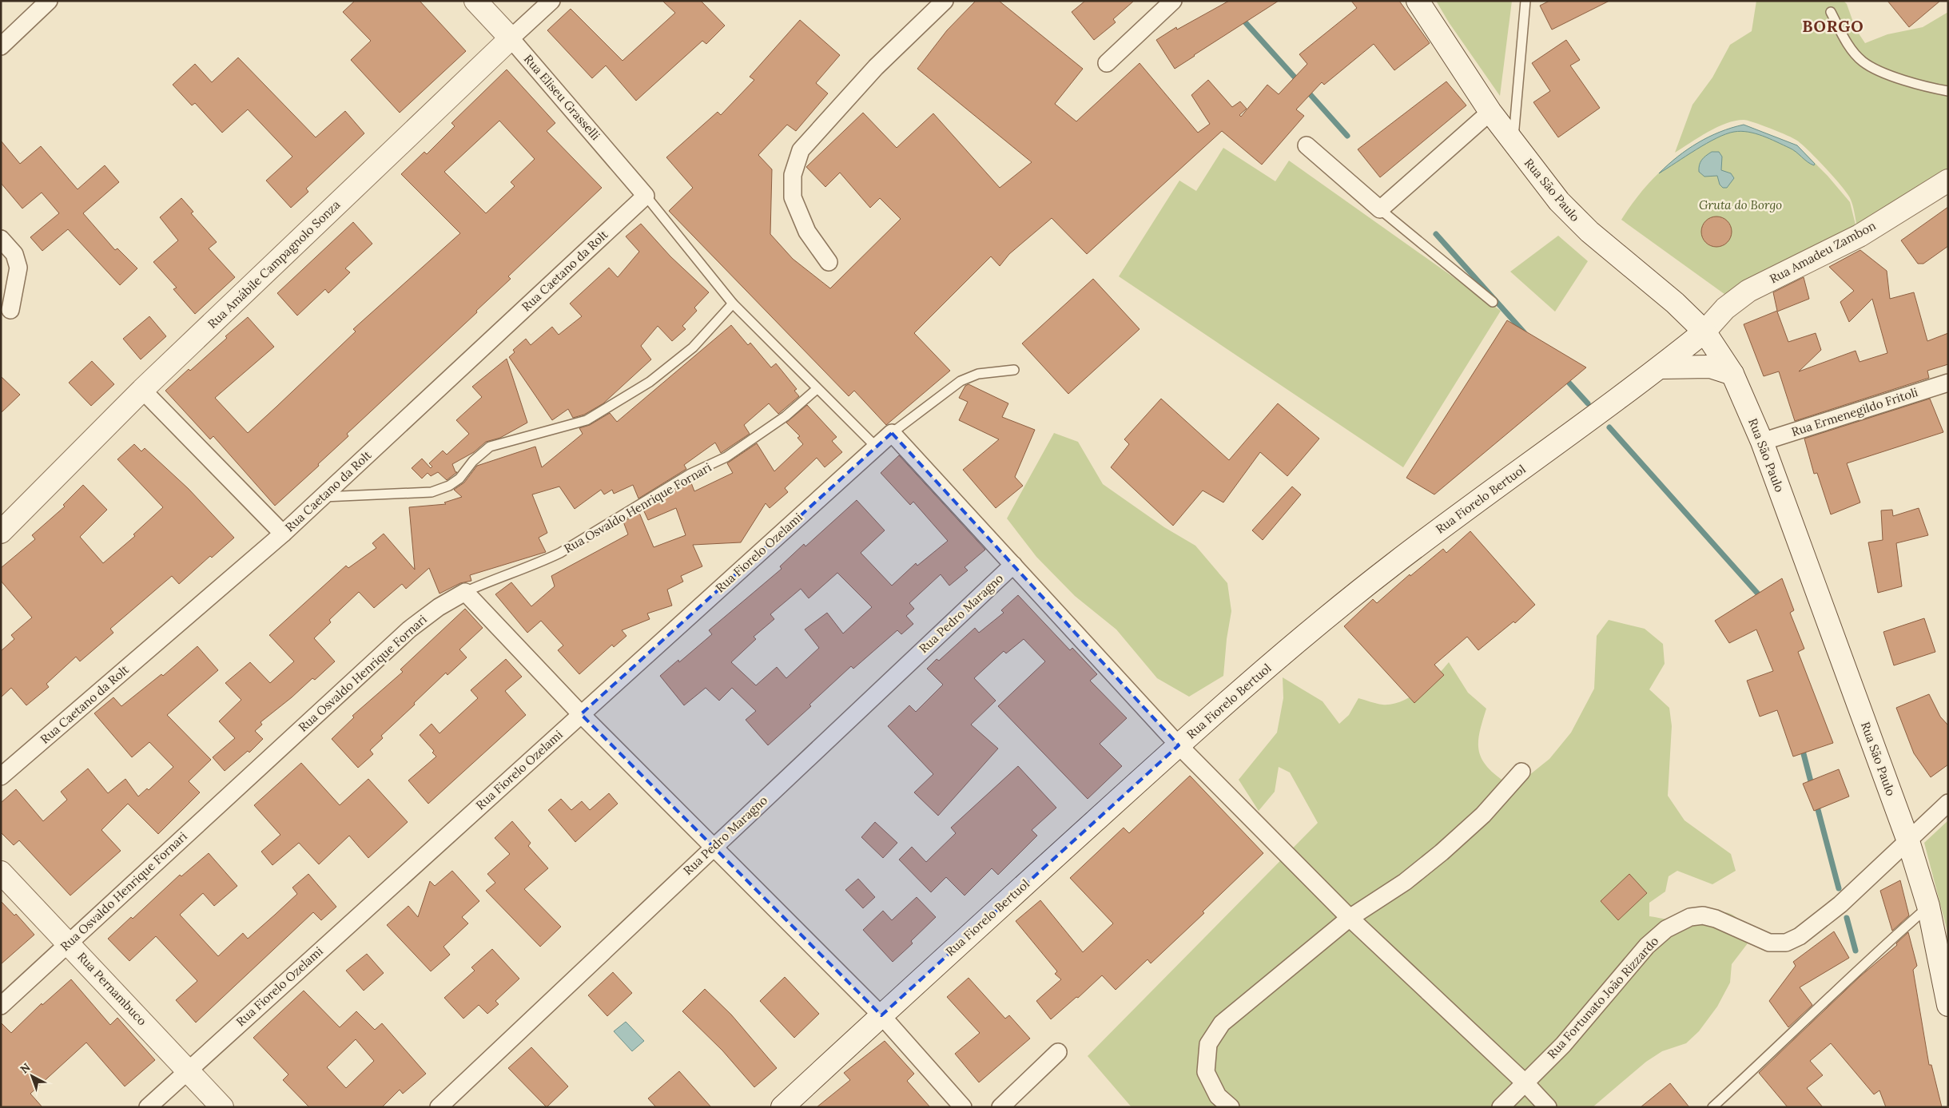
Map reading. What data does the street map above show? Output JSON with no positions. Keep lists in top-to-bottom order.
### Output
{
  "streets": {
    "main road": [
      "Rua Eliseu Grasselli",
      "Rua São Paulo",
      "Rua Amadeu Zambon",
      "Rua Amábile Campagnolo Sonza",
      "Rua Fiorelo Bertuol",
      "Rua Pernambuco"
    ],
    "street": [
      "Rua Caetano da Rolt",
      "Rua Ermenegildo Fritoli",
      "Rua Osvaldo Henrique Fornari",
      "Rua Fiorelo Ozelami",
      "Rua Pedro Maragno",
      "Rua Fortunato João Rizzardo"
    ]
  },
  "crossings": [
    ["Rua Eliseu Grasselli", "Rua Amábile Campagnolo Sonza"],
    ["Rua Eliseu Grasselli", "Rua Caetano da Rolt"],
    ["Rua São Paulo", "Rua Amadeu Zambon"],
    ["Rua São Paulo", "Rua Ermenegildo Fritoli"],
    ["Rua São Paulo", "Rua Fiorelo Bertuol"],
    ["Rua São Paulo", "Rua Fortunato João Rizzardo"],
    ["Rua Amadeu Zambon", "Rua Fiorelo Bertuol"],
    ["Rua Osvaldo Henrique Fornari", "Rua Pernambuco"],
    ["Rua Fiorelo Ozelami", "Rua Pernambuco"]
  ],
  "districts": ["BORGO"],
  "parks": ["Gruta do Borgo"],
  "north": "top left"
}
